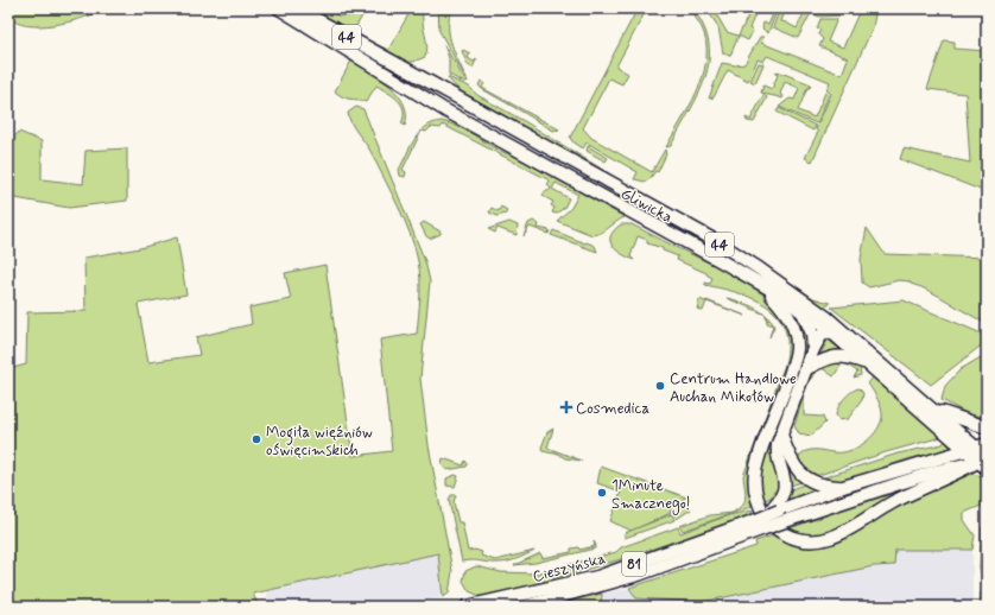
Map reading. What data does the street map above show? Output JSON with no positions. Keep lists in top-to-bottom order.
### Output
{
  "streets": {
    "main road": [
      "44",
      "Gliwicka",
      "81",
      "Cieszyńska"
    ]
  },
  "crossings": [
    ["44", "Gliwicka"],
    ["Gliwicka", "81"],
    ["81", "Cieszyńska"]
  ],
  "places": {
    "other": ["Centrum Handlowe Auchan Mikołów", "Mogiła więźniów oświęcimskich", "1Minute Smacznego!"],
    "health": ["Cosmedica"]
  }
}
